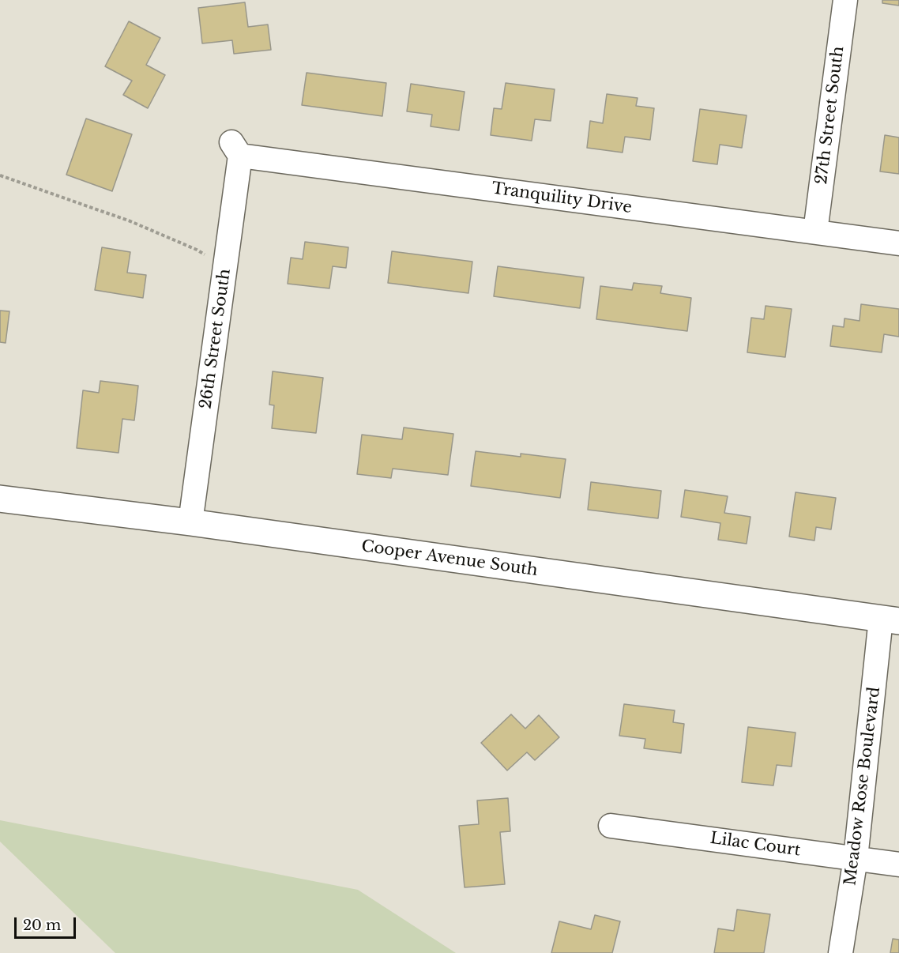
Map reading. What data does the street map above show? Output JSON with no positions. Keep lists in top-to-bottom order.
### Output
{
  "streets": {
    "street": [
      "27th Street South",
      "Tranquility Drive",
      "26th Street South",
      "Cooper Avenue South",
      "Meadow Rose Boulevard",
      "Lilac Court"
    ]
  },
  "crossings": [
    ["27th Street South", "Tranquility Drive"],
    ["Tranquility Drive", "26th Street South"],
    ["26th Street South", "Cooper Avenue South"],
    ["Cooper Avenue South", "Meadow Rose Boulevard"],
    ["Meadow Rose Boulevard", "Lilac Court"]
  ],
  "scale_bar": "20 m"
}
